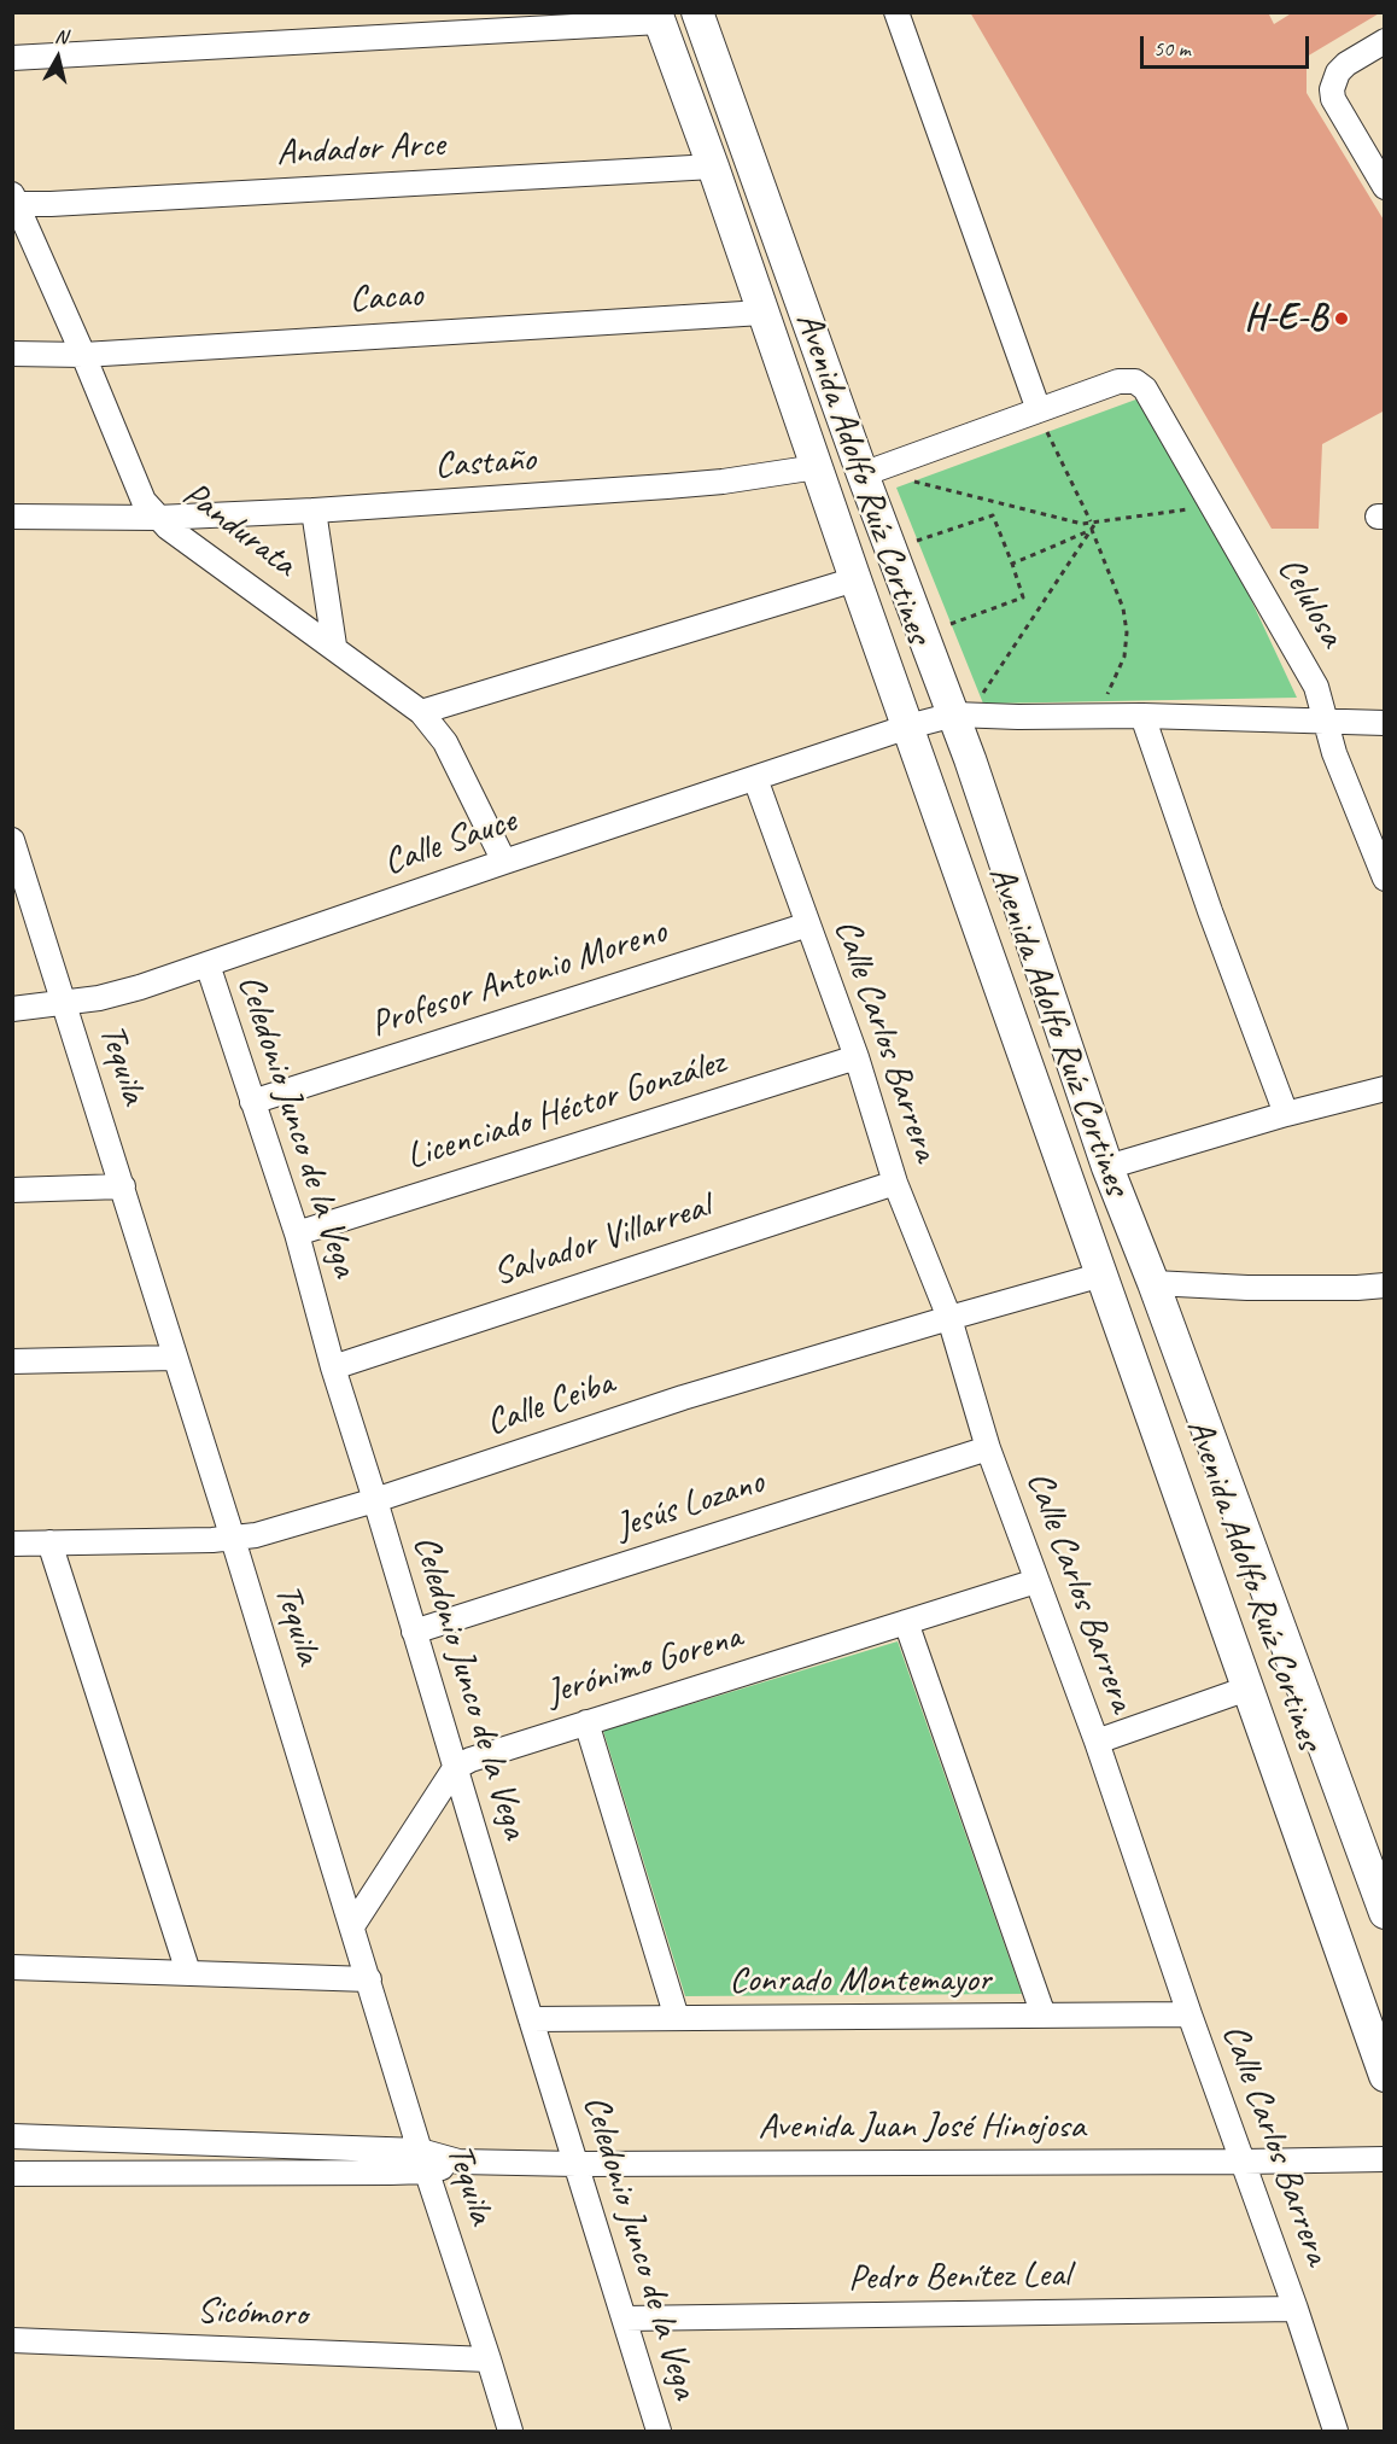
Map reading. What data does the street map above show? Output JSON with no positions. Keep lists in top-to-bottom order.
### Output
{
  "streets": {
    "main road": ["Avenida Adolfo Ruíz Cortines"],
    "street": [
      "Andador Arce",
      "Cacao",
      "Castaño",
      "Pandurata",
      "Celulosa",
      "Calle Sauce",
      "Profesor Antonio Moreno",
      "Calle Carlos Barrera",
      "Tequila",
      "Licenciado Héctor González",
      "Celedonio Junco de la Vega",
      "Salvador Villarreal",
      "Calle Ceiba",
      "Jesús Lozano",
      "Jerónimo Gorena",
      "Conrado Montemayor",
      "Avenida Juan José Hinojosa",
      "Pedro Benítez Leal",
      "Sicómoro"
    ]
  },
  "crossings": [
    ["Andador Arce", "Avenida Adolfo Ruíz Cortines"],
    ["Andador Arce", "Pandurata"],
    ["Cacao", "Avenida Adolfo Ruíz Cortines"],
    ["Cacao", "Pandurata"],
    ["Castaño", "Avenida Adolfo Ruíz Cortines"],
    ["Castaño", "Pandurata"],
    ["Avenida Adolfo Ruíz Cortines", "Calle Sauce"],
    ["Avenida Adolfo Ruíz Cortines", "Calle Ceiba"],
    ["Pandurata", "Calle Sauce"],
    ["Celulosa", "Calle Sauce"],
    ["Calle Sauce", "Calle Carlos Barrera"],
    ["Calle Sauce", "Tequila"],
    ["Calle Sauce", "Celedonio Junco de la Vega"],
    ["Profesor Antonio Moreno", "Calle Carlos Barrera"],
    ["Profesor Antonio Moreno", "Celedonio Junco de la Vega"],
    ["Calle Carlos Barrera", "Licenciado Héctor González"],
    ["Calle Carlos Barrera", "Salvador Villarreal"],
    ["Calle Carlos Barrera", "Calle Ceiba"],
    ["Calle Carlos Barrera", "Jesús Lozano"],
    ["Calle Carlos Barrera", "Jerónimo Gorena"],
    ["Calle Carlos Barrera", "Conrado Montemayor"],
    ["Calle Carlos Barrera", "Avenida Juan José Hinojosa"],
    ["Calle Carlos Barrera", "Pedro Benítez Leal"],
    ["Tequila", "Calle Ceiba"],
    ["Tequila", "Avenida Juan José Hinojosa"],
    ["Tequila", "Sicómoro"],
    ["Licenciado Héctor González", "Celedonio Junco de la Vega"],
    ["Celedonio Junco de la Vega", "Salvador Villarreal"],
    ["Celedonio Junco de la Vega", "Calle Ceiba"],
    ["Celedonio Junco de la Vega", "Jesús Lozano"],
    ["Celedonio Junco de la Vega", "Jerónimo Gorena"],
    ["Celedonio Junco de la Vega", "Conrado Montemayor"],
    ["Celedonio Junco de la Vega", "Avenida Juan José Hinojosa"],
    ["Celedonio Junco de la Vega", "Pedro Benítez Leal"]
  ],
  "places": ["H-E-B"],
  "scale_bar": "50 m",
  "north": "top"
}
